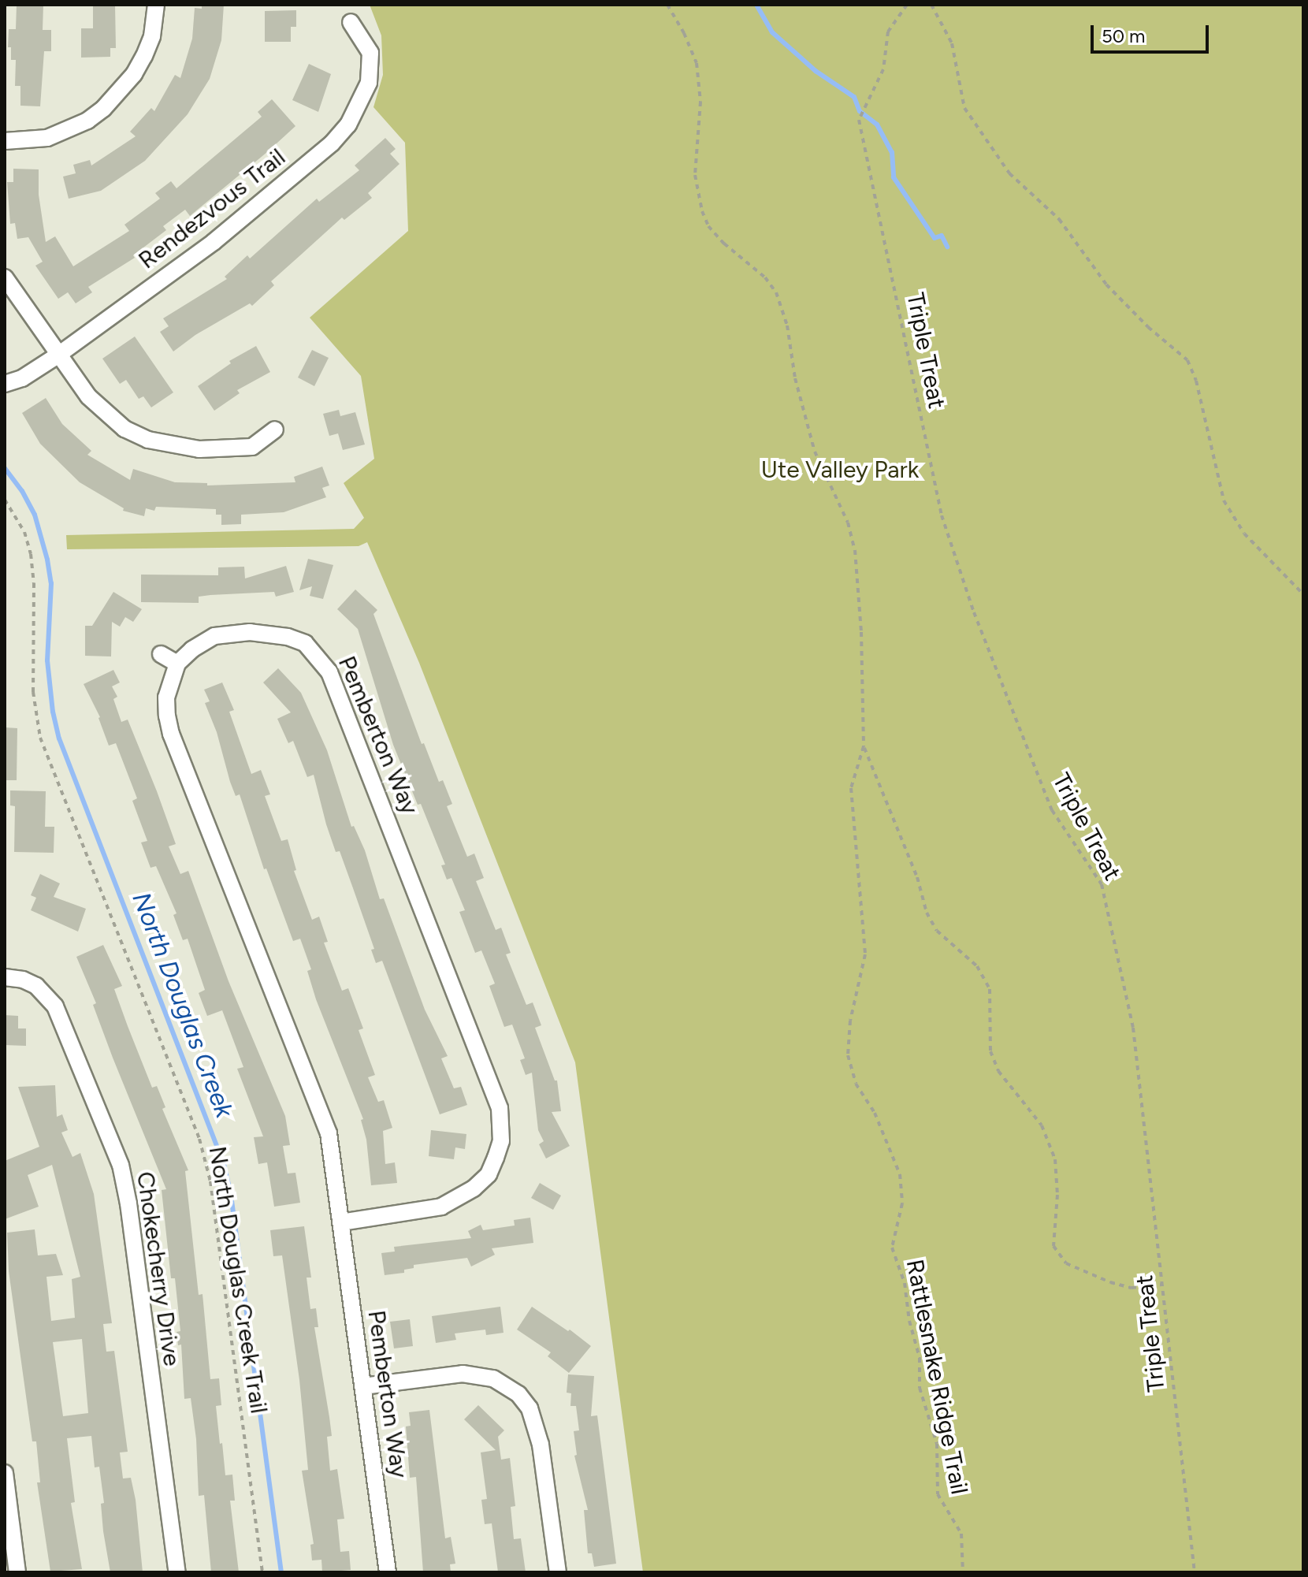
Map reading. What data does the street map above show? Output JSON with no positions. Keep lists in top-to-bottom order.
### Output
{
  "streets": {
    "street": ["Rendezvous Trail", "Pemberton Way", "Chokecherry Drive"],
    "path": ["Triple Treat", "North Douglas Creek Trail", "Rattlesnake Ridge Trail"]
  },
  "water": ["North Douglas Creek"],
  "parks": ["Ute Valley Park"],
  "scale_bar": "50 m"
}
